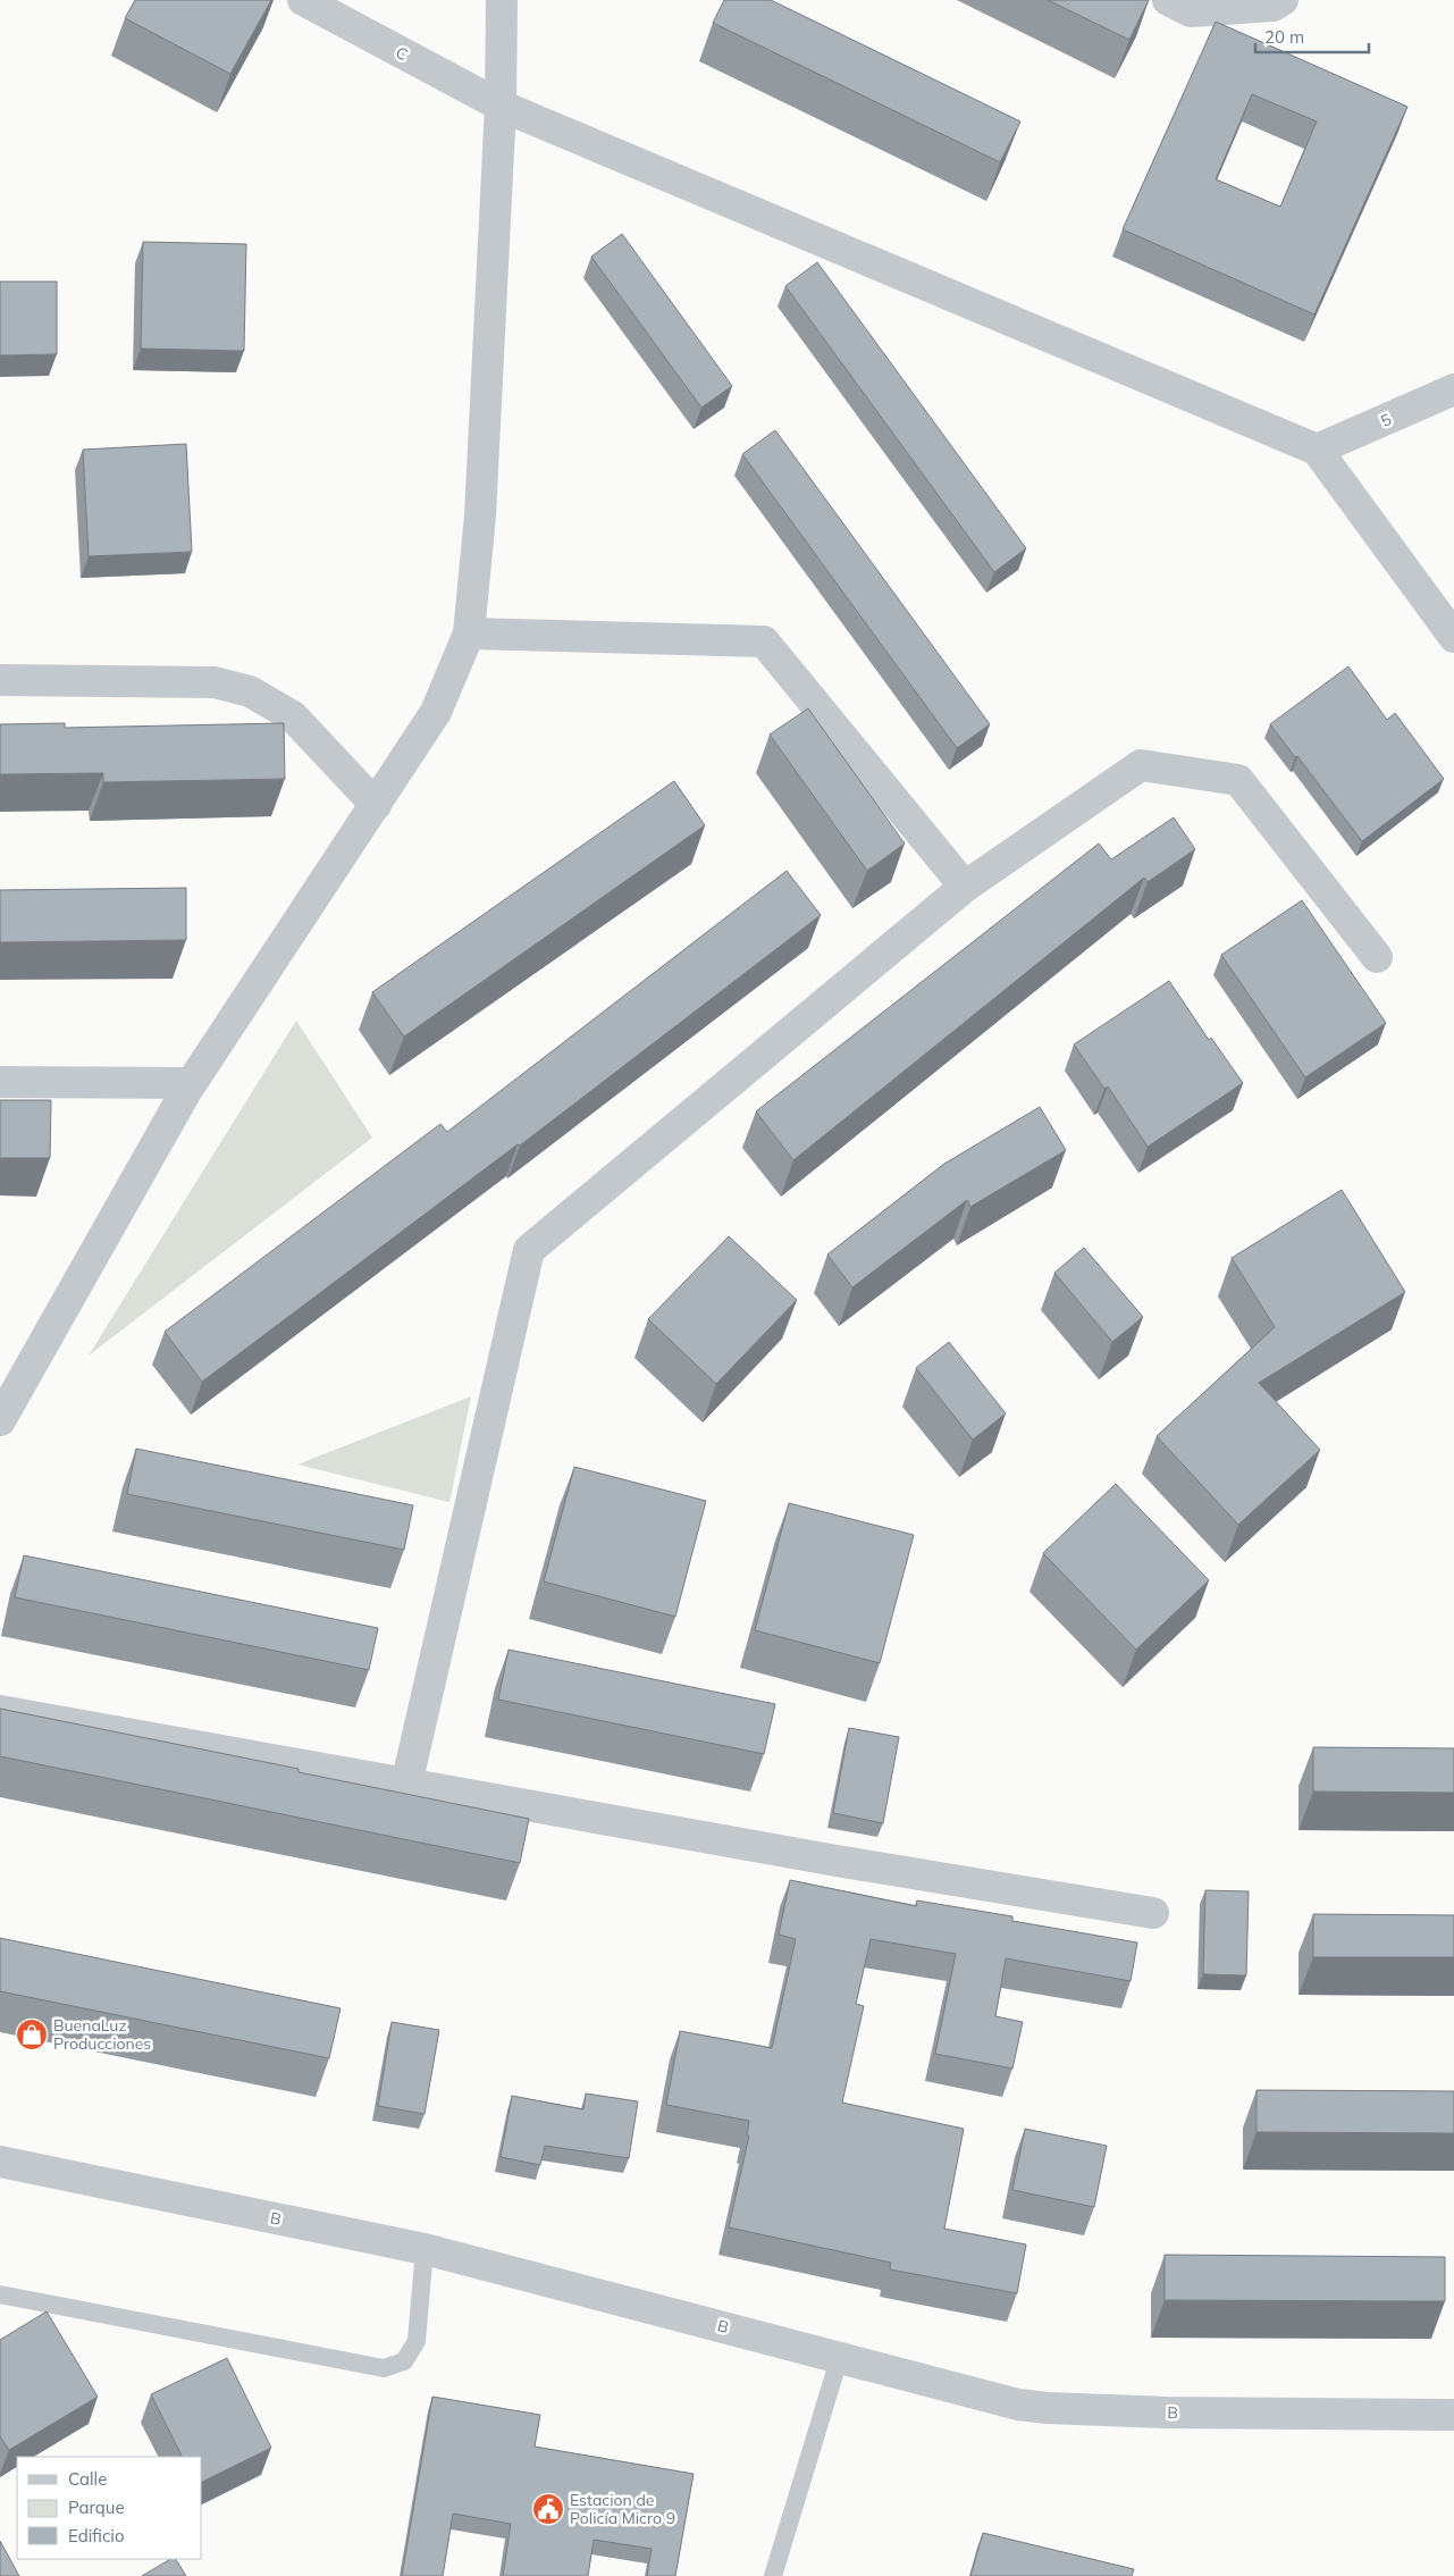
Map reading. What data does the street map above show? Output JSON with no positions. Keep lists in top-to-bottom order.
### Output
{
  "streets": {
    "street": ["C", "5", "B"]
  },
  "crossings": [
    ["C", "5"]
  ],
  "places": {
    "shop": ["BuenaLuz Producciones"],
    "public building": ["Estacion de Policía Micro 9"]
  },
  "legend": ["Calle", "Parque", "Edificio"],
  "scale_bar": "20 m"
}
